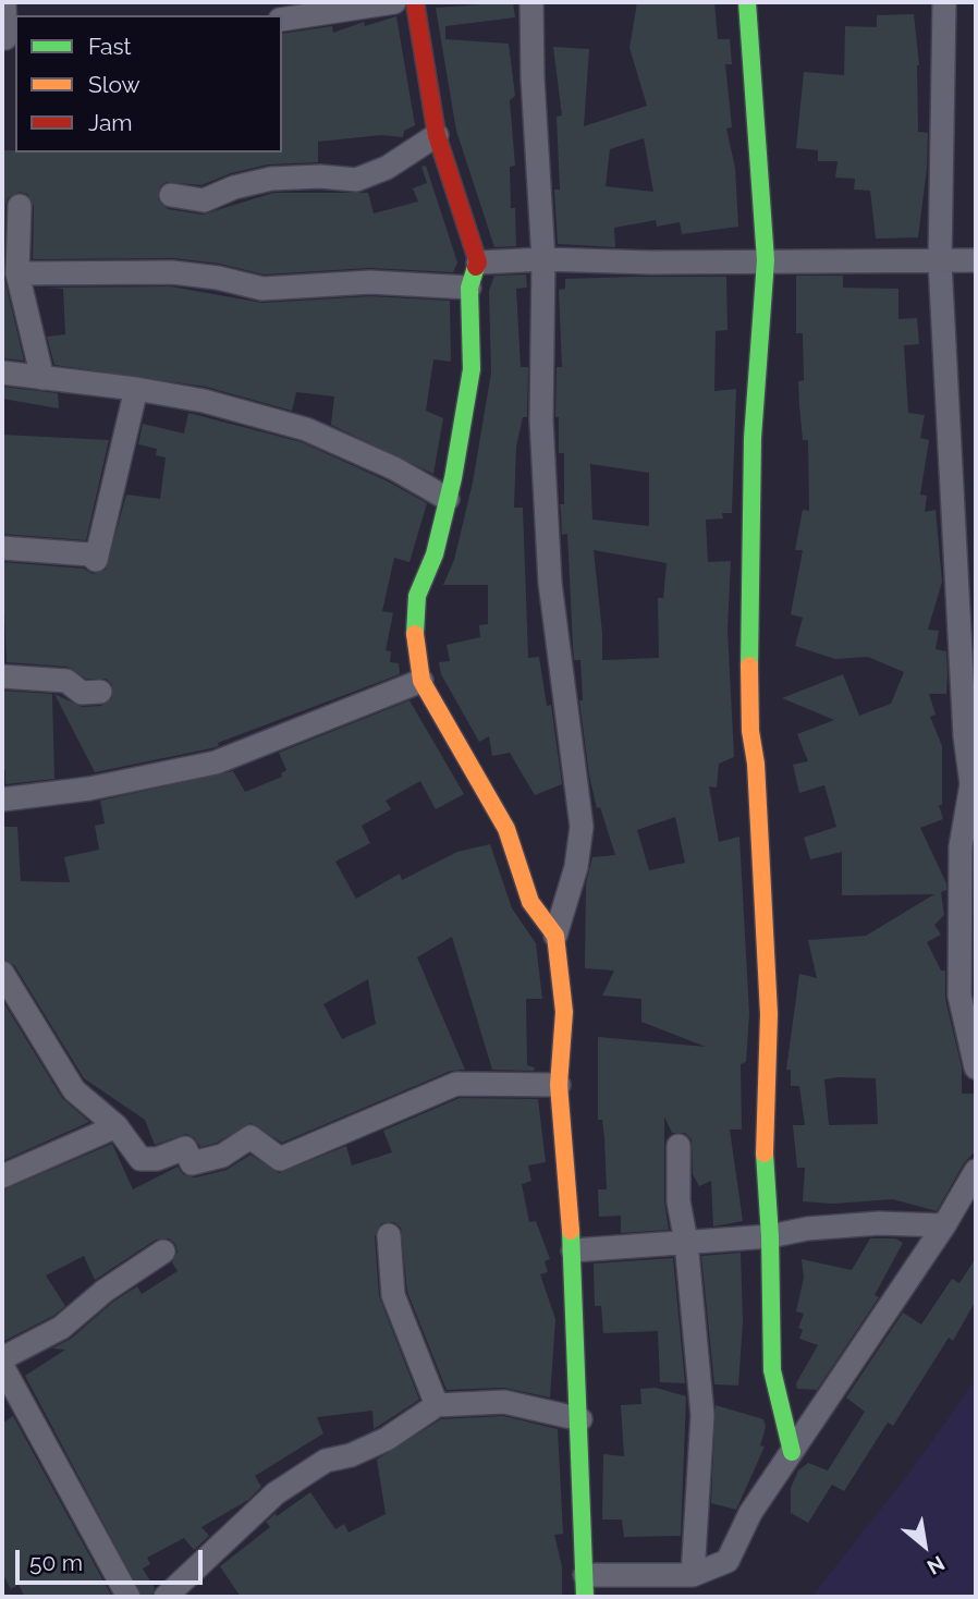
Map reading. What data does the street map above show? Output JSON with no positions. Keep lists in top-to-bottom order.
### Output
{
  "legend": ["Fast", "Slow", "Jam"],
  "scale_bar": "50 m",
  "north": "bottom right"
}
